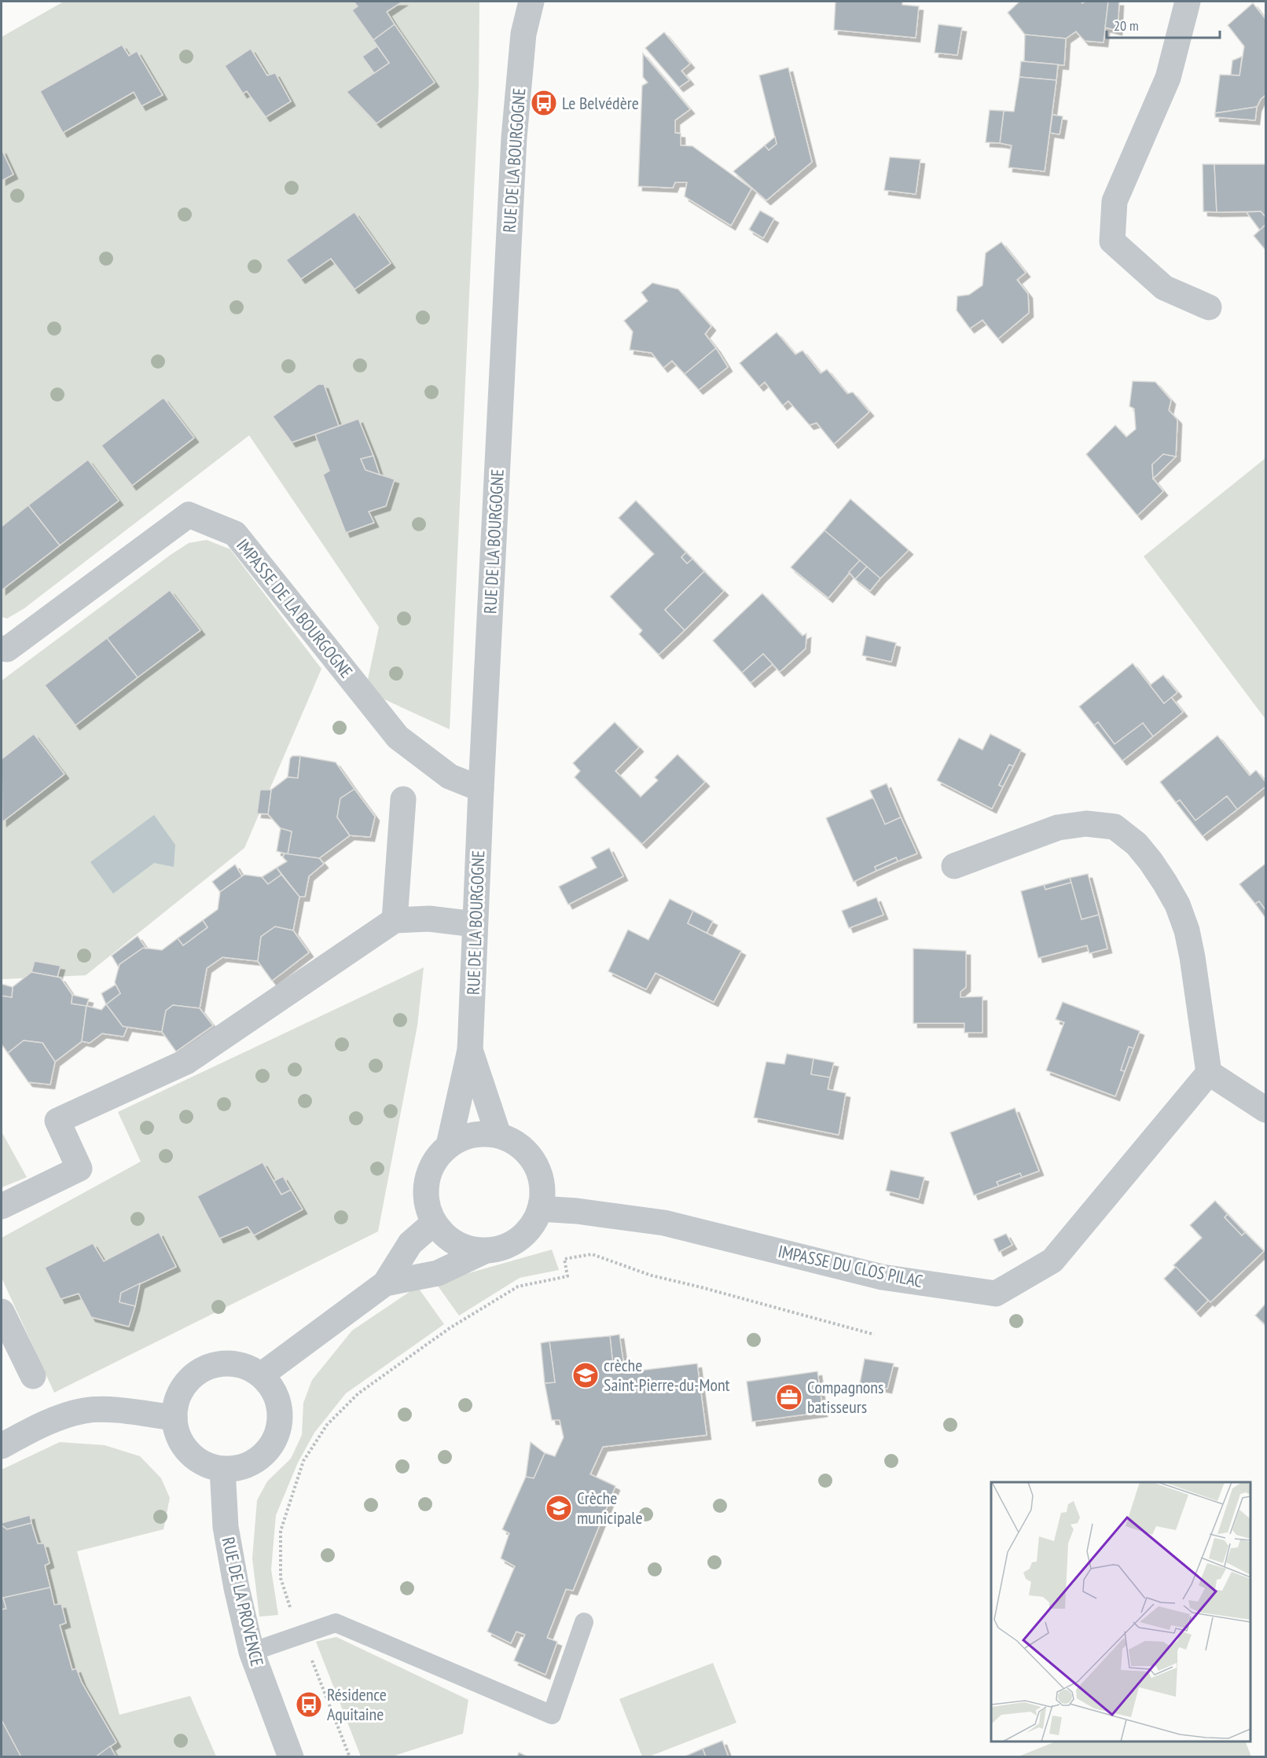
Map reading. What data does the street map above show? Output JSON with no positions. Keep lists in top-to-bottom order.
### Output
{
  "streets": {
    "street": [
      "RUE DE LA BOURGOGNE",
      "IMPASSE DE LA BOURGOGNE",
      "IMPASSE DU CLOS PILAC",
      "RUE DE LA PROVENCE"
    ]
  },
  "crossings": [
    ["RUE DE LA BOURGOGNE", "IMPASSE DE LA BOURGOGNE"],
    ["RUE DE LA BOURGOGNE", "IMPASSE DU CLOS PILAC"]
  ],
  "places": {
    "bus stop": ["Le Belvédère", "Résidence Aquitaine"],
    "school or university": ["crèche Saint-Pierre-du-Mont", "Crèche municipale"],
    "office": ["Compagnons batisseurs"]
  },
  "scale_bar": "20 m"
}
